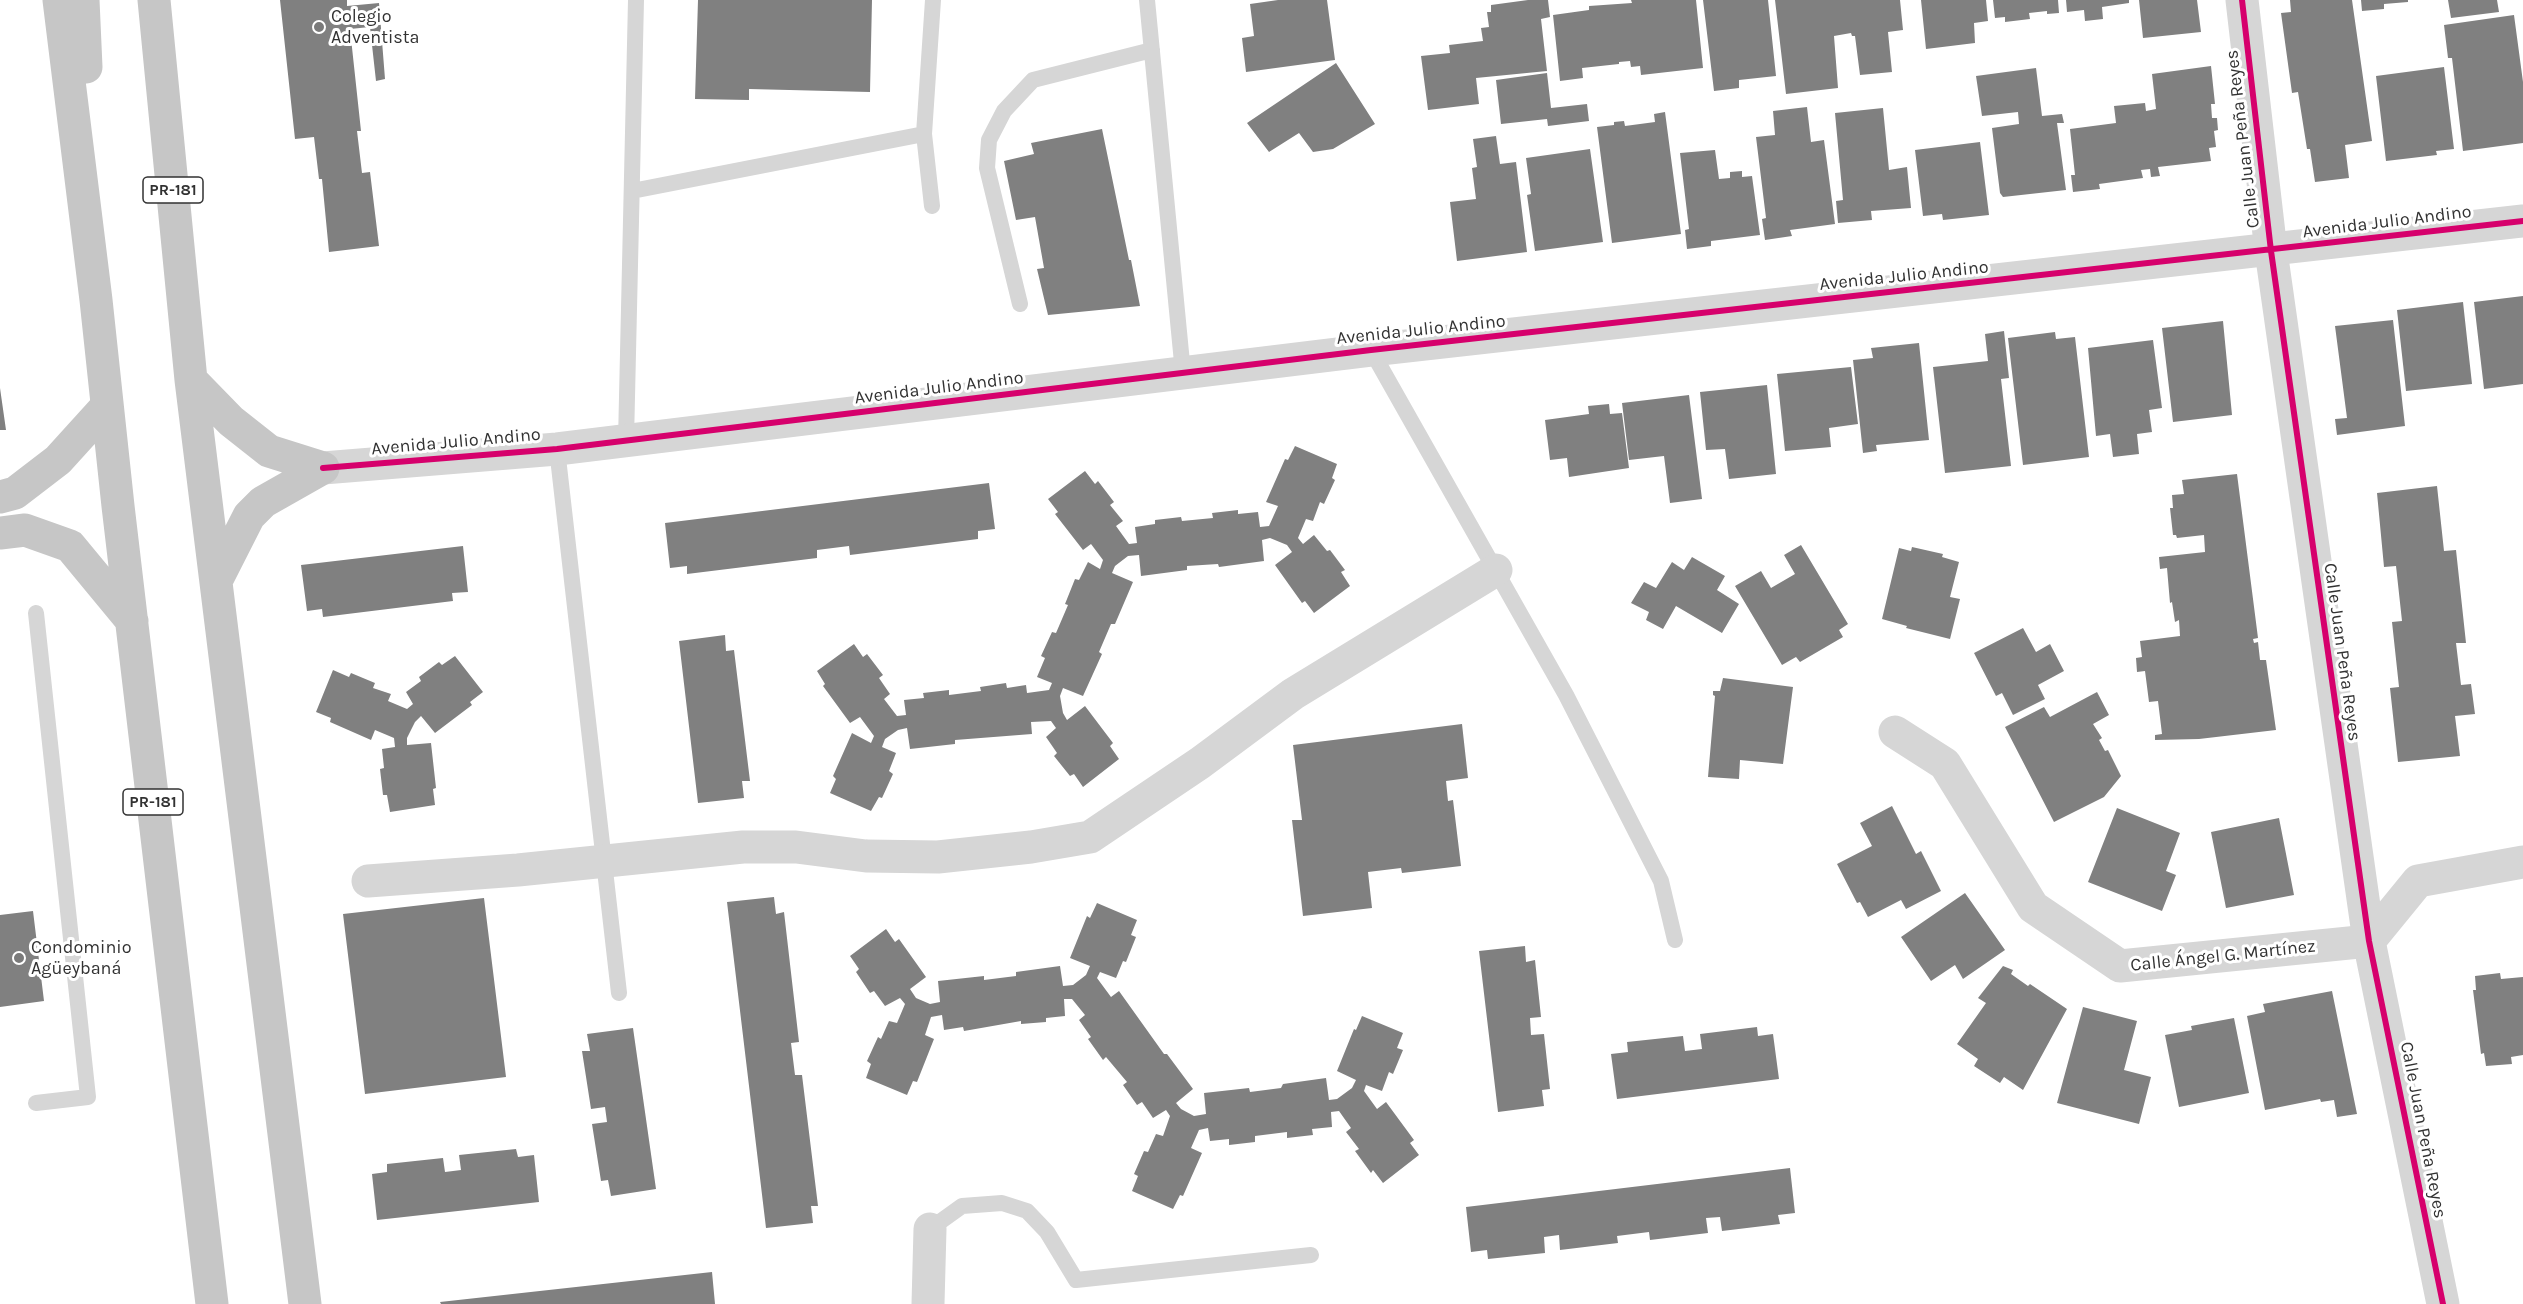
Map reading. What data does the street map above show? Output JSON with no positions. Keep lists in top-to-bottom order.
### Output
{
  "streets": {
    "highway": ["PR-181"],
    "street": ["Calle Juan Peña Reyes", "Avenida Julio Andino", "Calle Ángel G. Martínez"]
  },
  "crossings": [
    ["Calle Juan Peña Reyes", "Avenida Julio Andino"],
    ["Calle Juan Peña Reyes", "Calle Ángel G. Martínez"]
  ],
  "places": ["Colegio Adventista", "Condominio Agüeybaná"]
}
